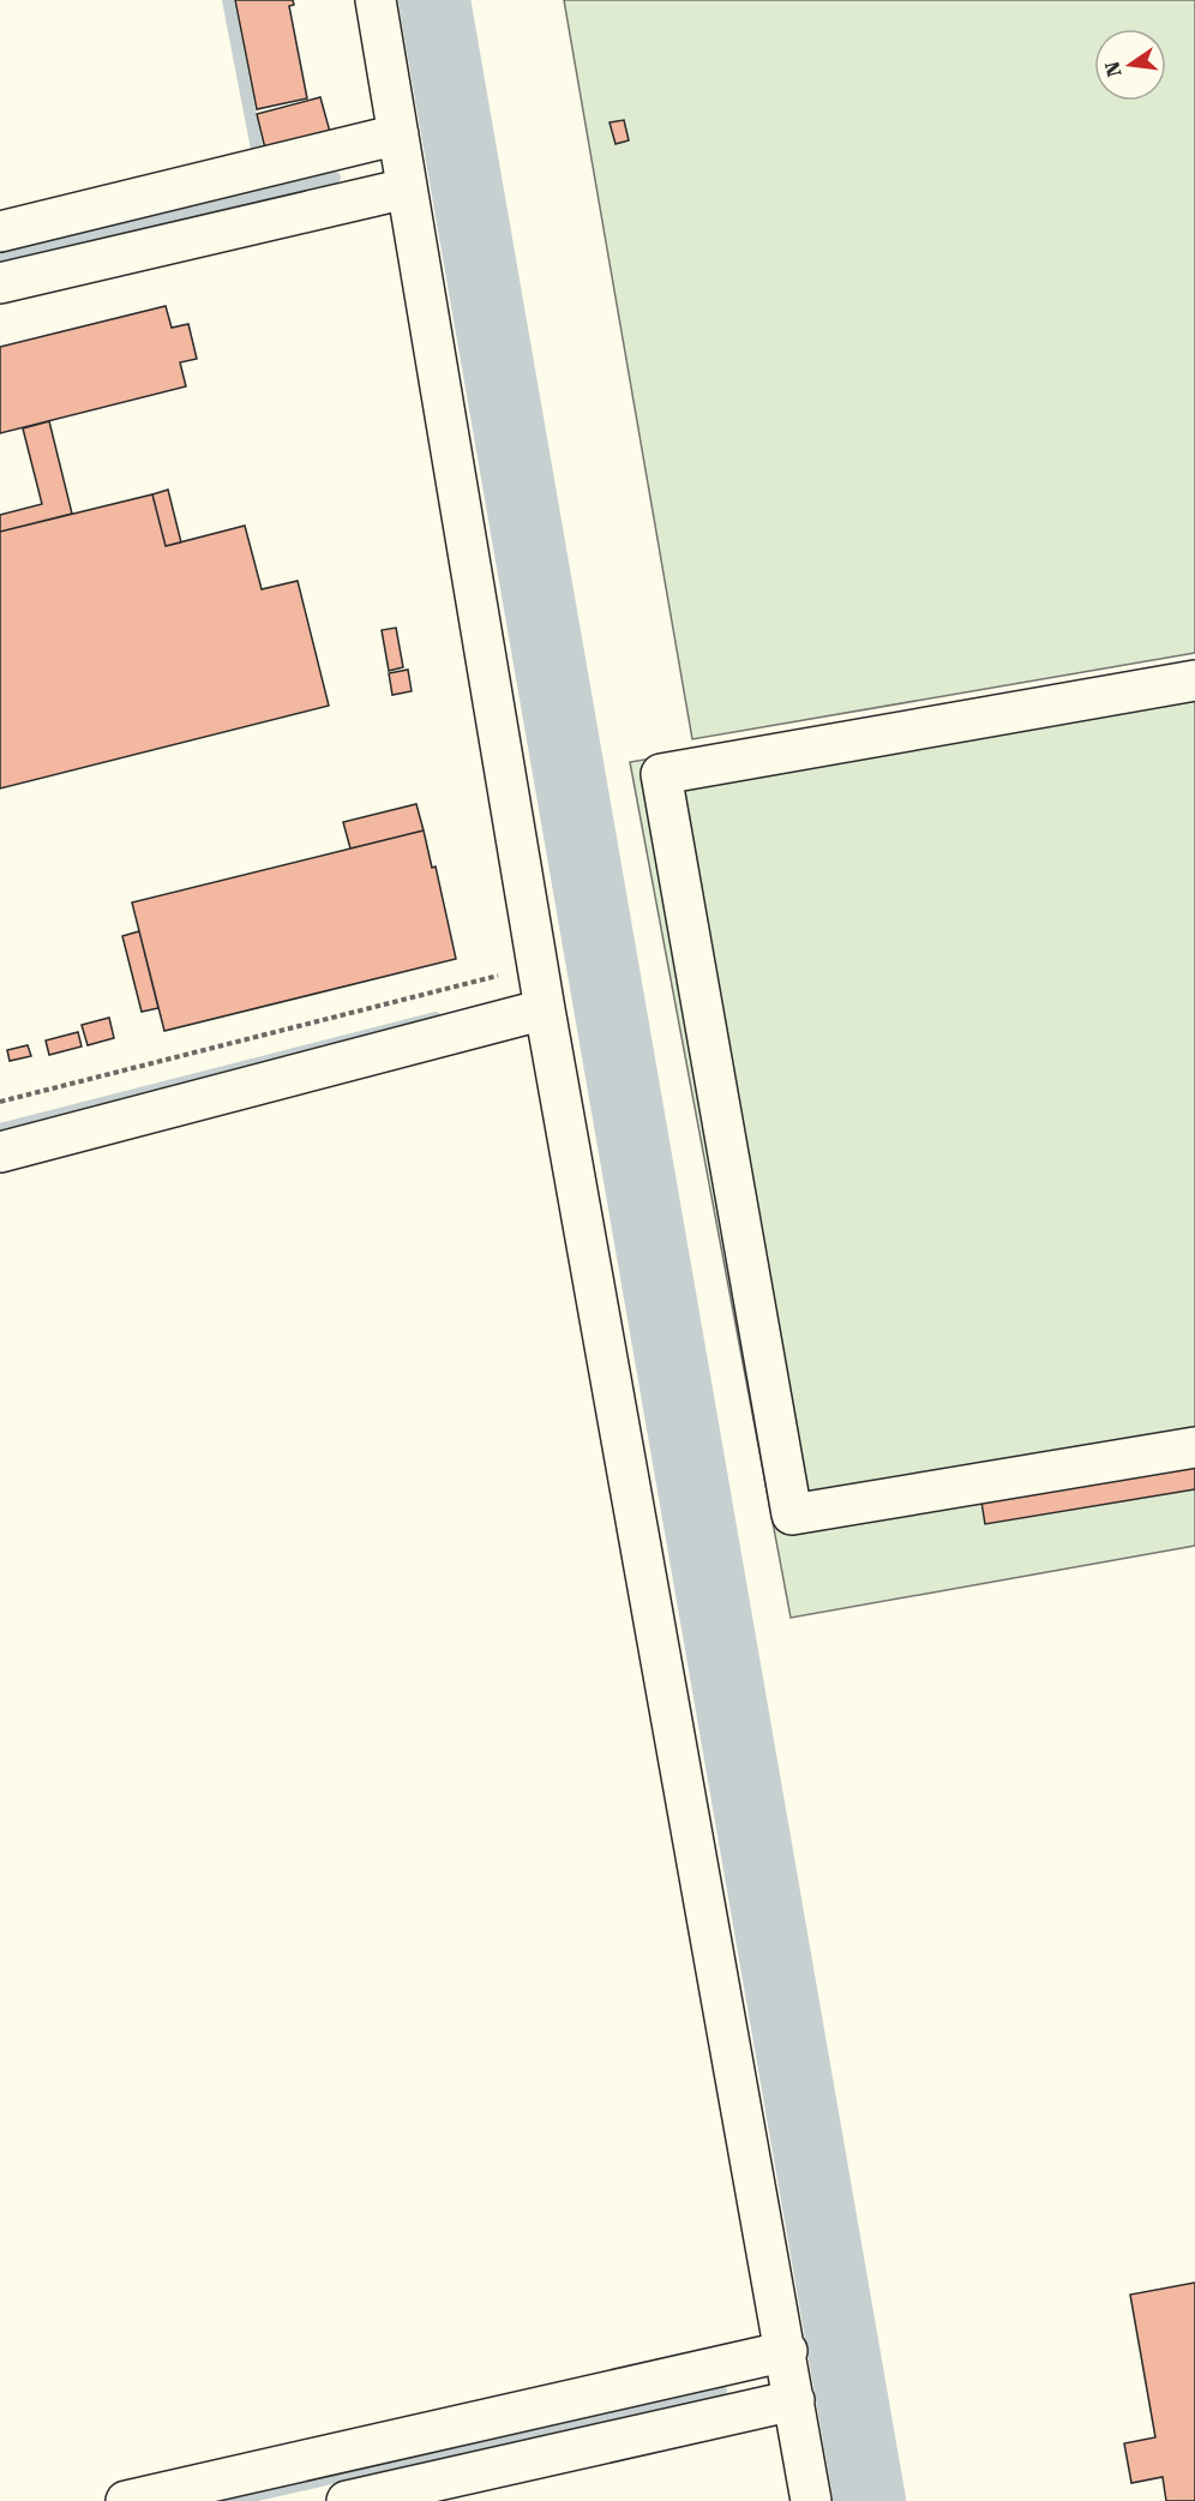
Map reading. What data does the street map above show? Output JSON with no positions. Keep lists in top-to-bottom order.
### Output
{
  "north": "left"
}
